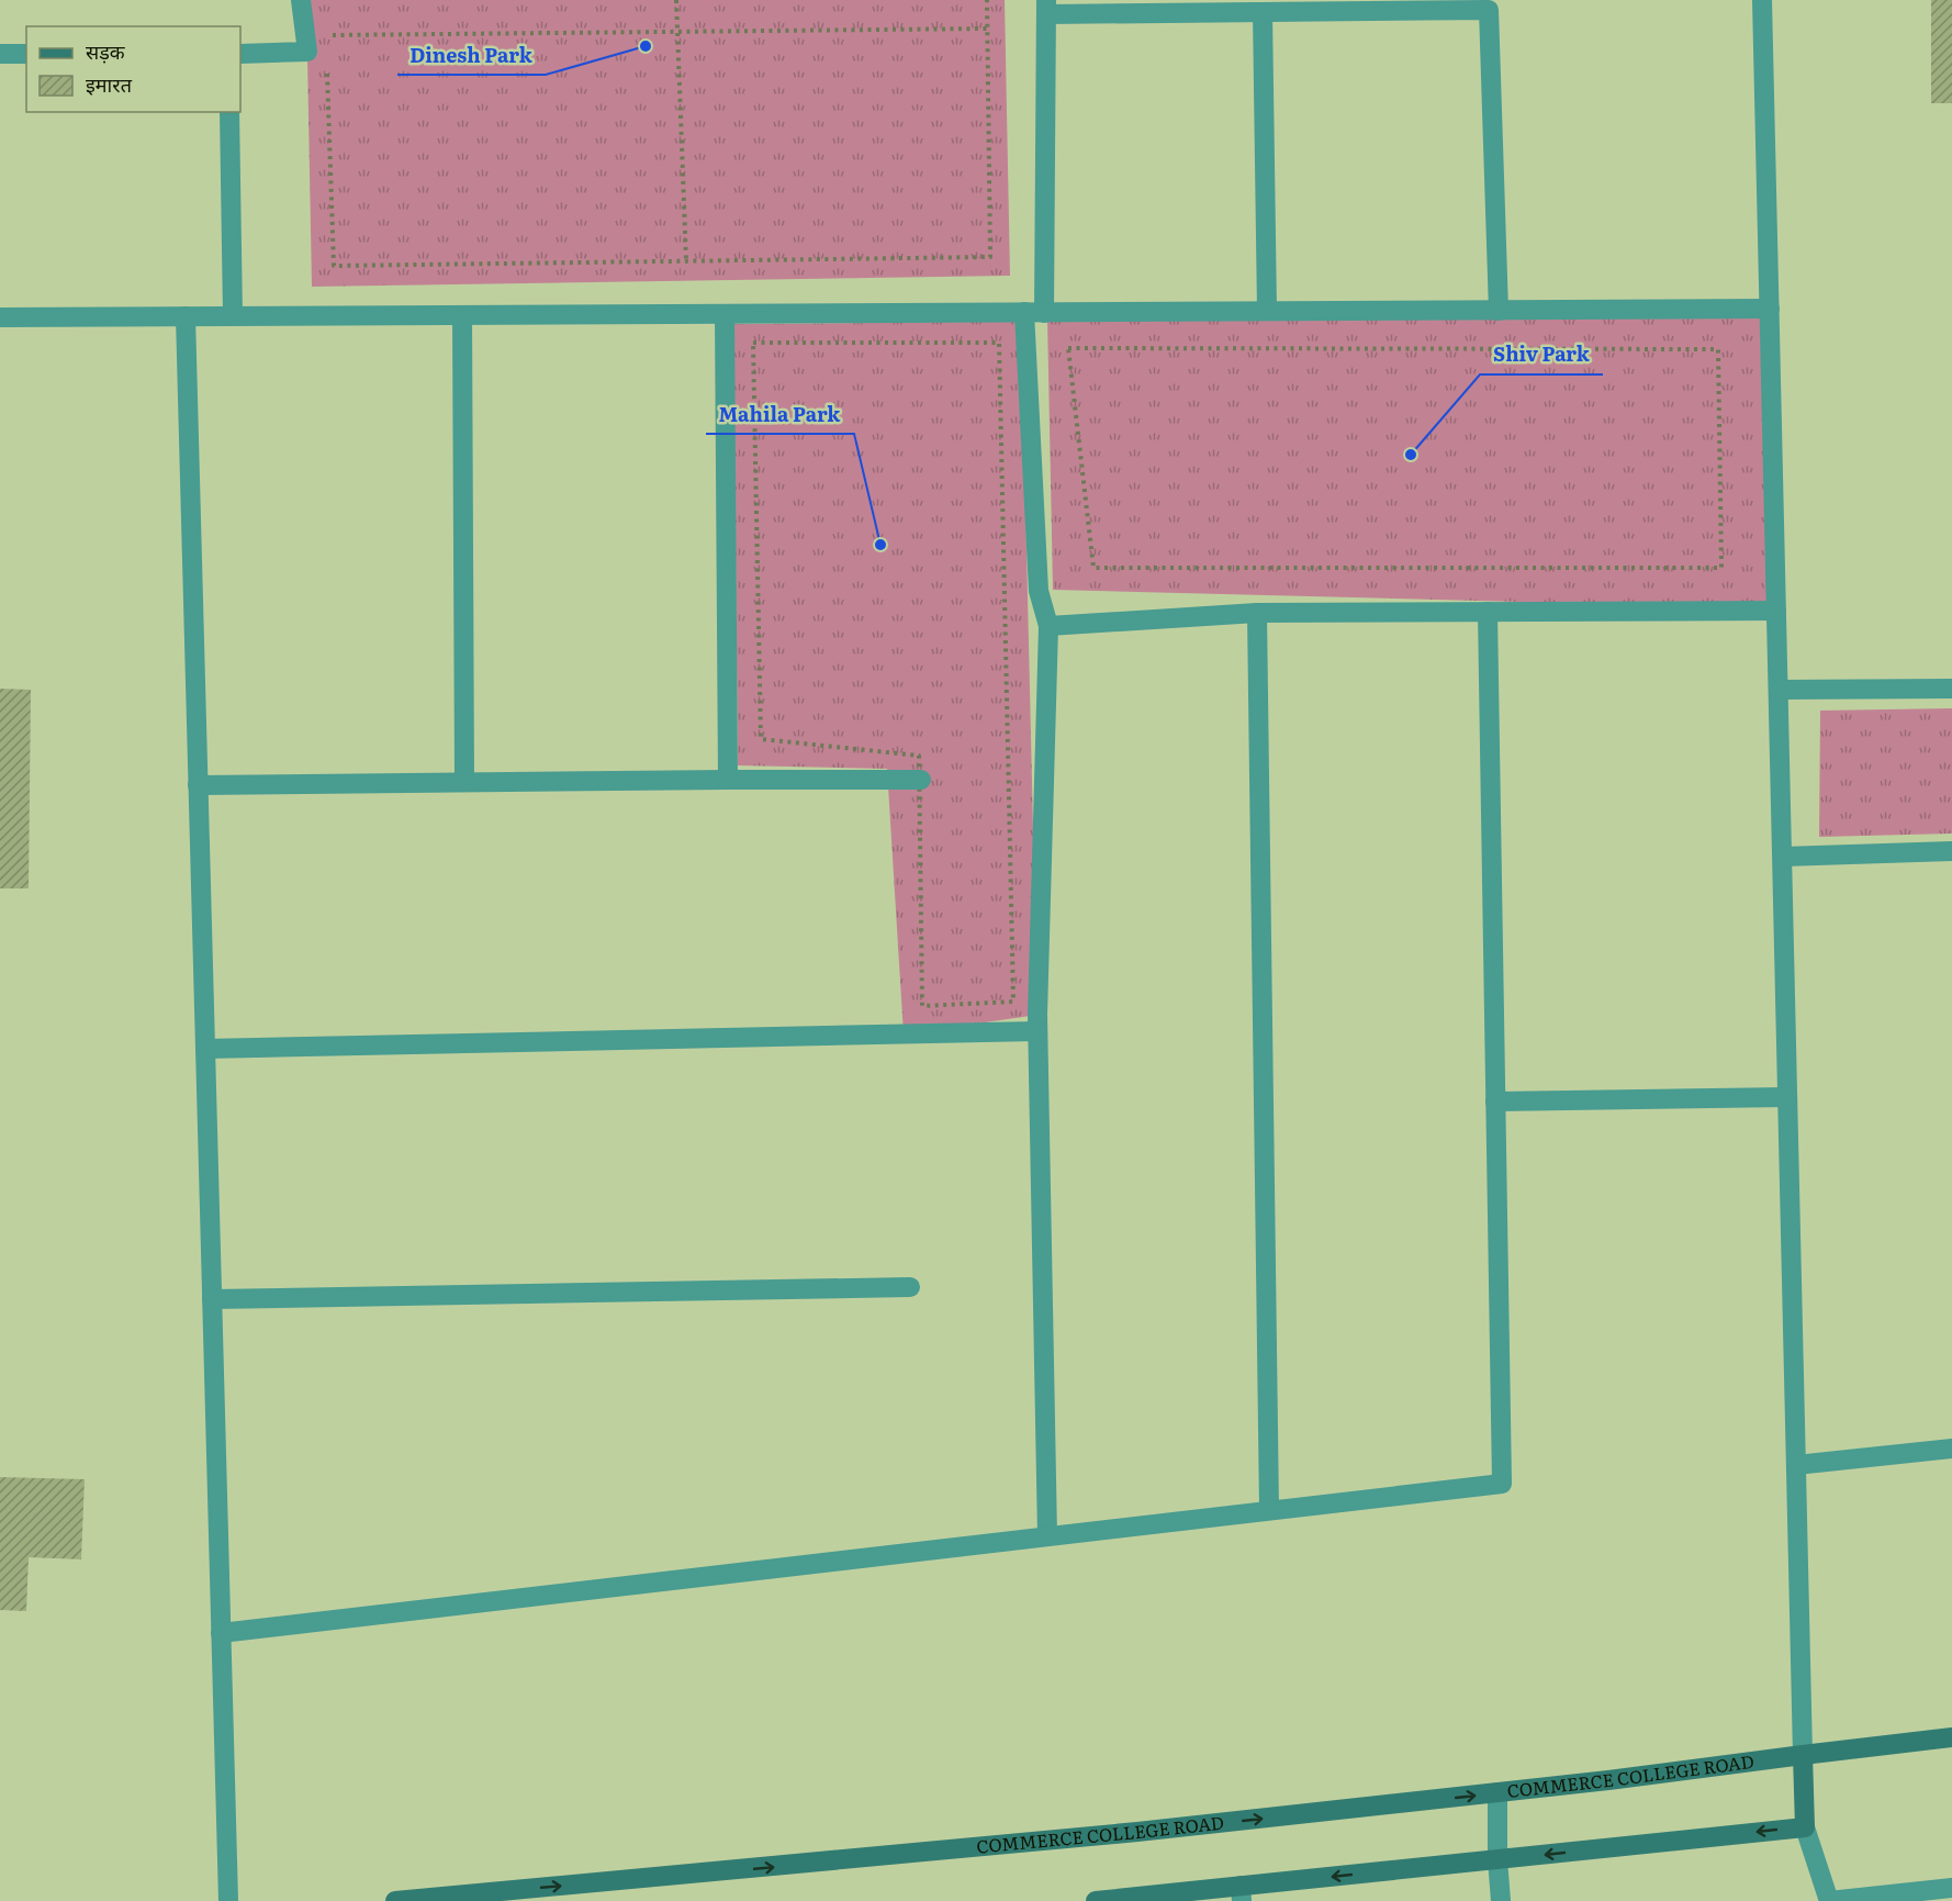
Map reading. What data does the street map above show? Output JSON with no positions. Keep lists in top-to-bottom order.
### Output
{
  "streets": {
    "street": ["COMMERCE COLLEGE ROAD"]
  },
  "places": ["Dinesh Park", "Shiv Park", "Mahila Park"],
  "legend": ["सड़क", "इमारत"]
}
